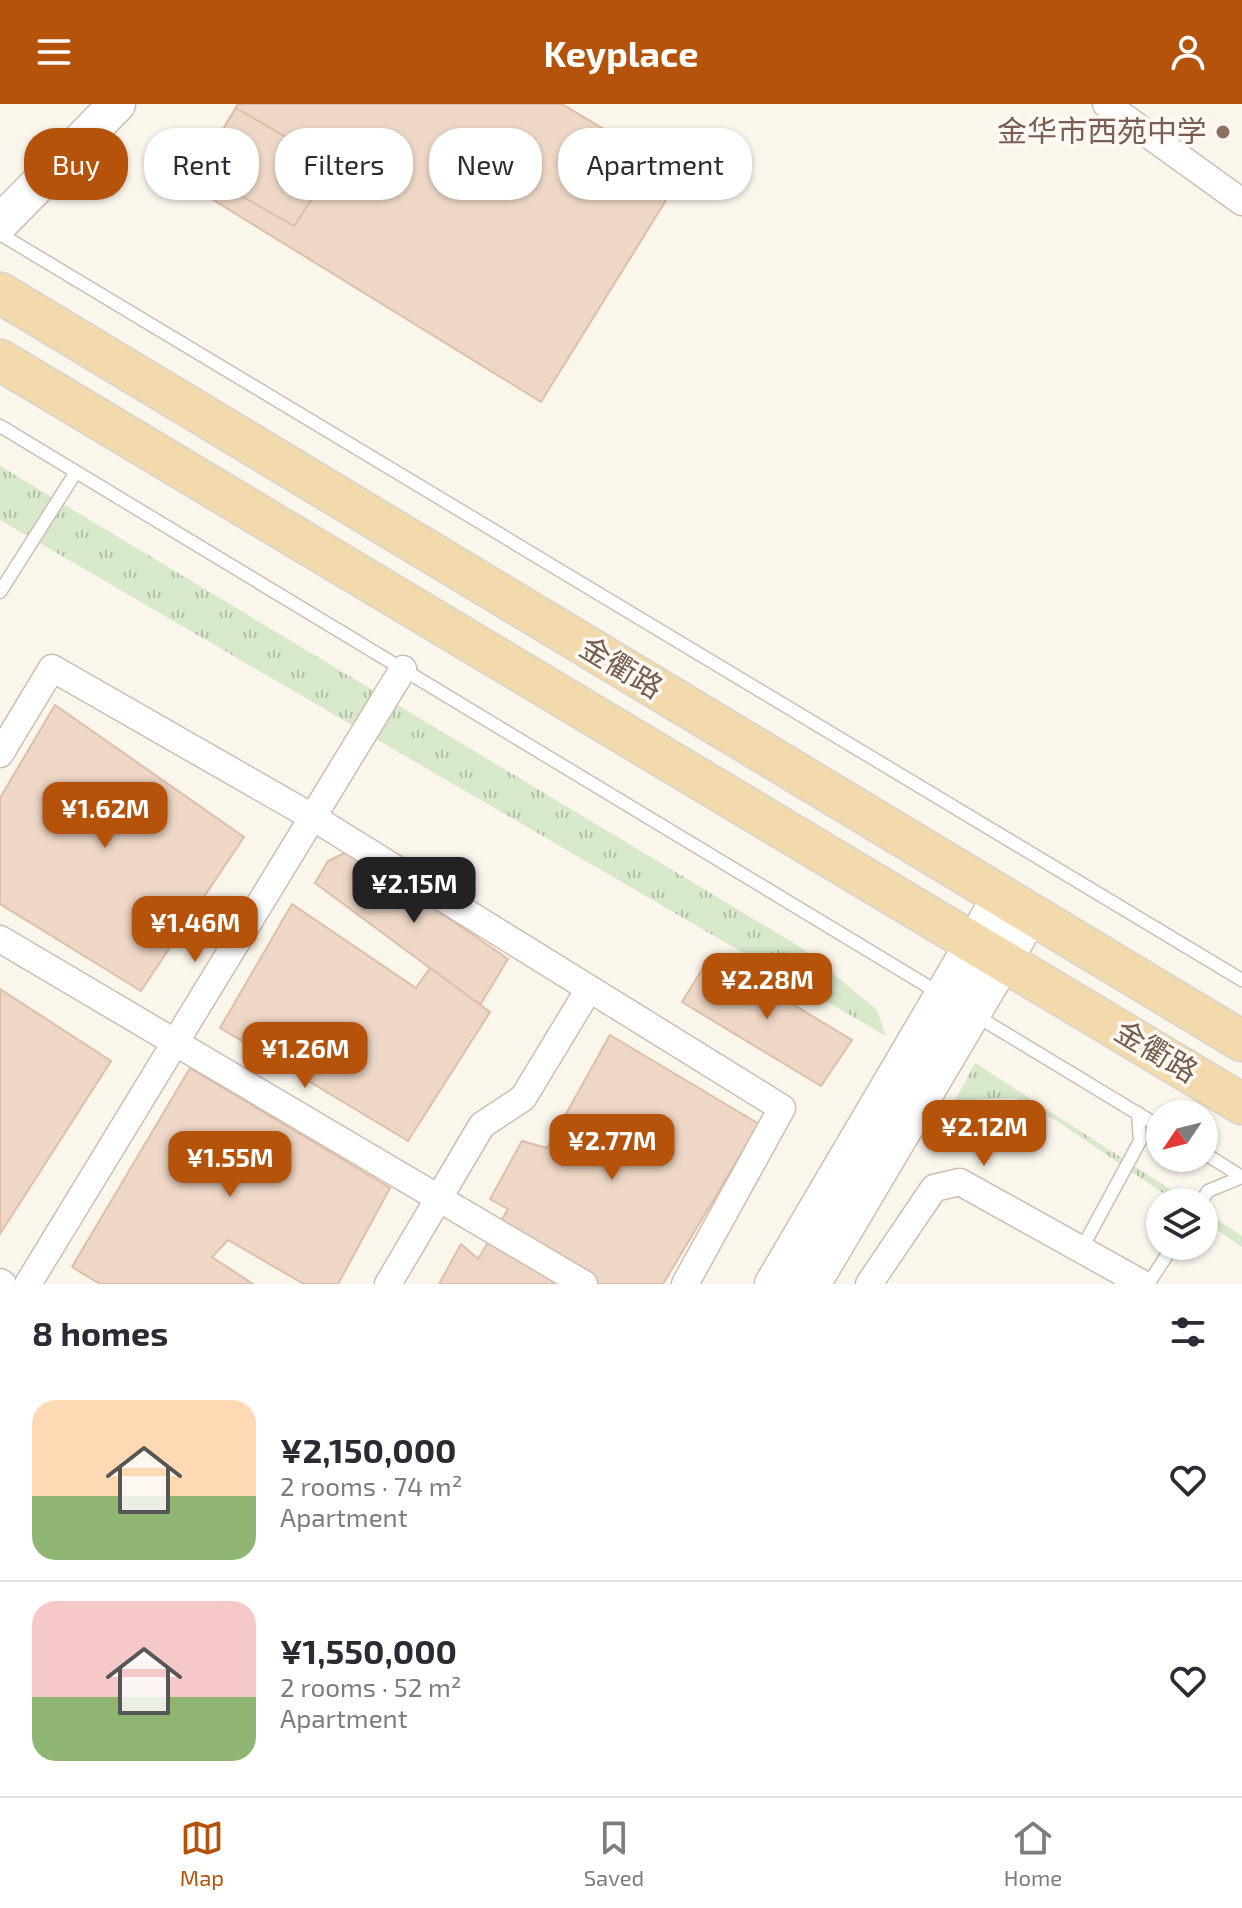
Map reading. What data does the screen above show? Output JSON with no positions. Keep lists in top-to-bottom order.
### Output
{
  "streets": {
    "main road": ["金衢路"]
  },
  "places": ["金华市西苑中学"],
  "north": "bottom left",
  "page": {
    "header": "Keyplace",
    "chip": [
      "Buy",
      "Rent",
      "Filters",
      "New",
      "Apartment"
    ],
    "price": [
      "¥1.62M",
      "¥2.15M",
      "¥1.46M",
      "¥2.28M",
      "¥1.26M",
      "¥2.12M",
      "¥2.77M",
      "¥1.55M"
    ],
    "heading": "8 homes",
    "list": [
      {
        "name": "¥2,150,000",
        "note": "2 rooms · 74 m² · Apartment"
      },
      {
        "name": "¥1,550,000",
        "note": "2 rooms · 52 m² · Apartment"
      }
    ],
    "tabs": ["Map", "Saved", "Home"]
  }
}
